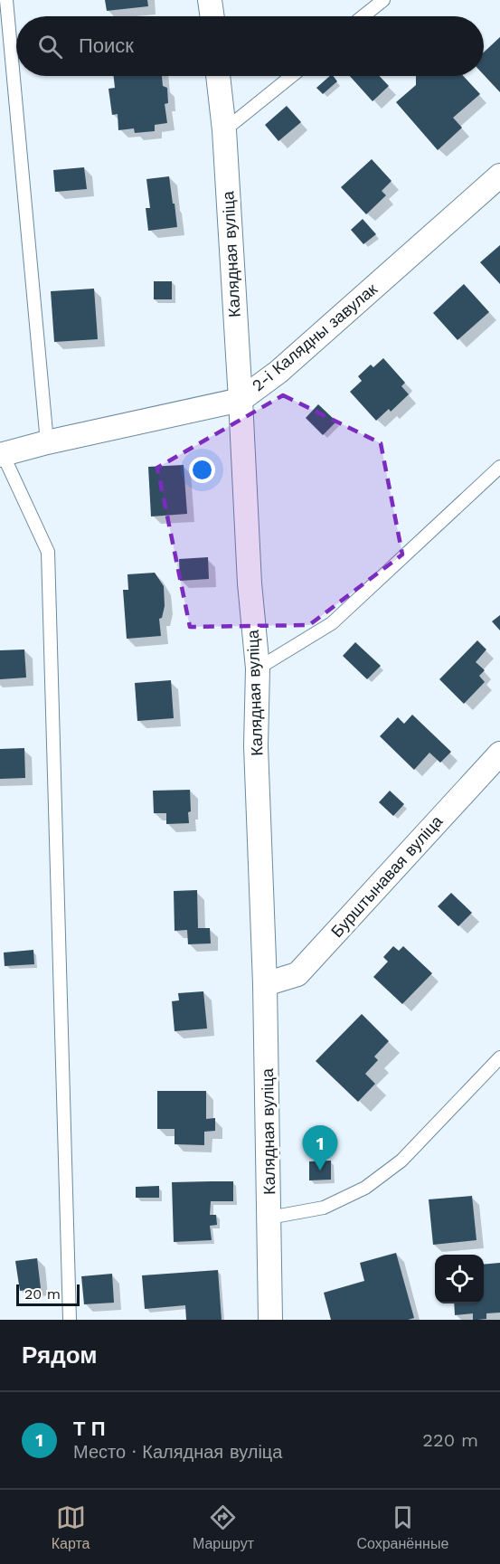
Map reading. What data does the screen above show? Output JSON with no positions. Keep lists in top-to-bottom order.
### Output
{
  "streets": {
    "street": ["Калядная вуліца", "2-і Калядны завулак", "Бурштынавая вуліца"]
  },
  "crossings": [
    ["Калядная вуліца", "2-і Калядны завулак"],
    ["Калядная вуліца", "Бурштынавая вуліца"]
  ],
  "scale_bar": "20 m",
  "page": {
    "search": "Поиск",
    "pins": "1",
    "scale": "20 m",
    "heading": "Рядом",
    "list": [
      {
        "mark": "1",
        "name": "Т П",
        "note": "Место · Калядная вуліца",
        "value": "220 m"
      }
    ],
    "nav": ["Карта", "Маршрут", "Сохранённые"]
  }
}
